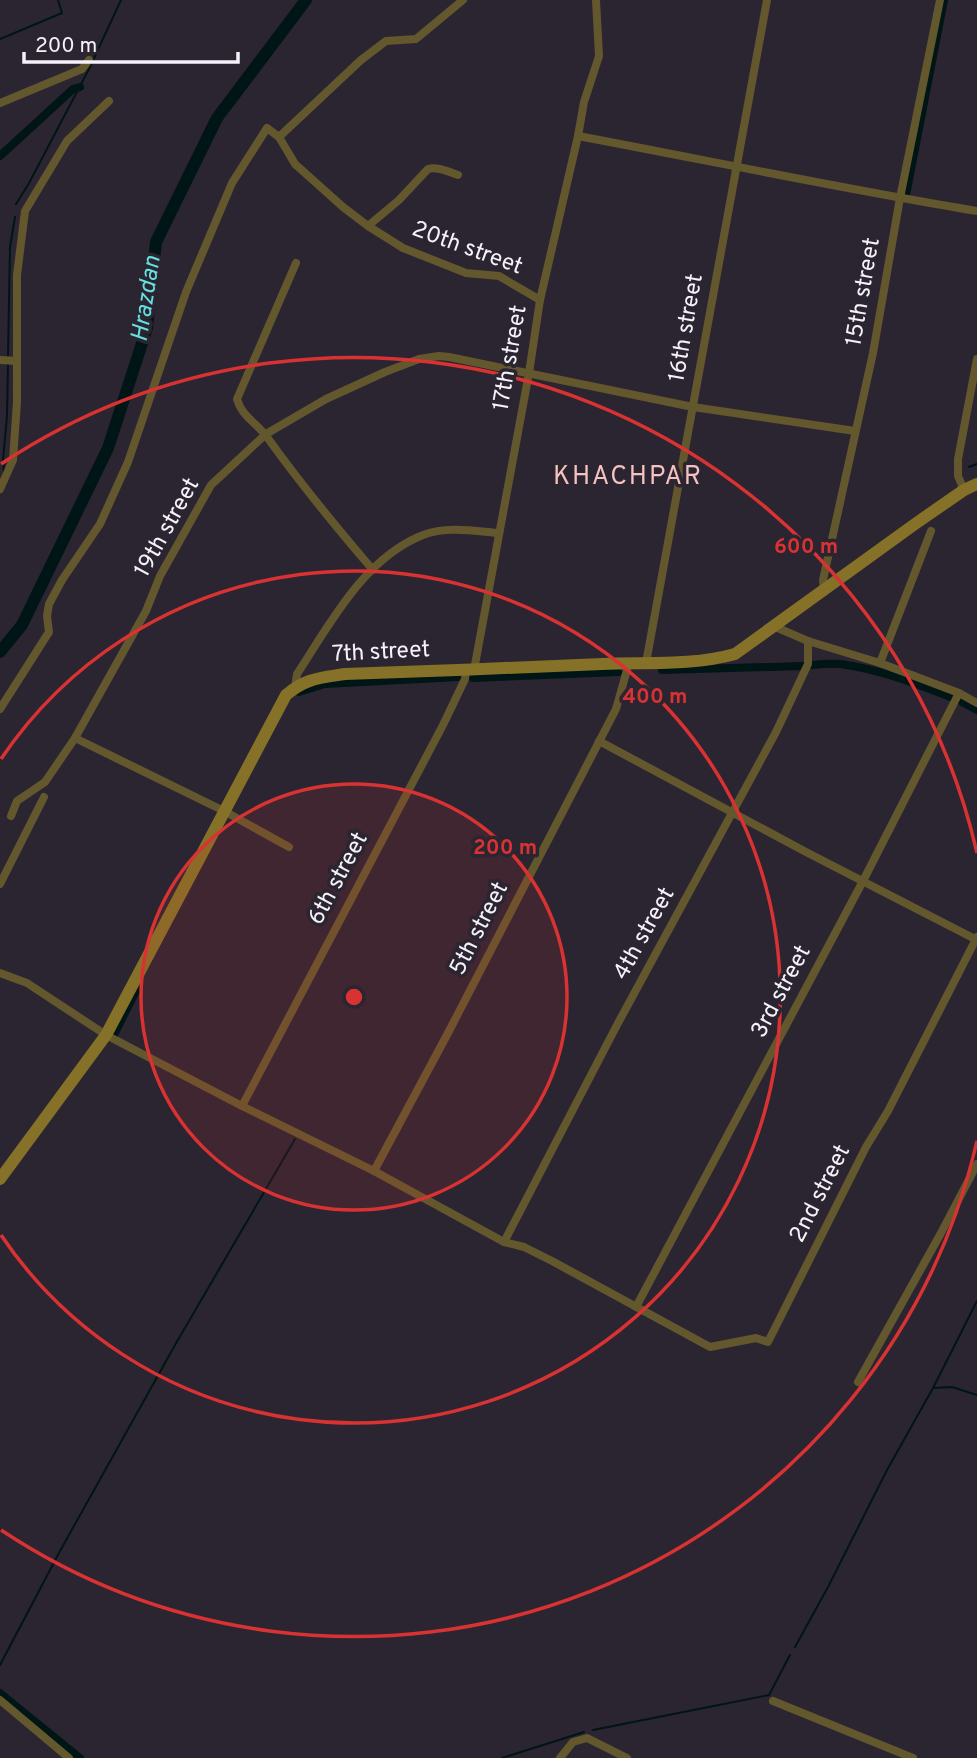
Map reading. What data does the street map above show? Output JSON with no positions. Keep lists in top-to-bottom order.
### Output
{
  "streets": {
    "main road": ["7th street"],
    "street": [
      "20th street",
      "15th street",
      "16th street",
      "17th street",
      "19th street",
      "6th street",
      "5th street",
      "4th street",
      "3rd street",
      "2nd street"
    ]
  },
  "crossings": [
    ["20th street", "17th street"],
    ["15th street", "19th street"],
    ["15th street", "7th street"],
    ["16th street", "19th street"],
    ["16th street", "7th street"],
    ["17th street", "19th street"],
    ["17th street", "7th street"],
    ["17th street", "6th street"],
    ["7th street", "6th street"],
    ["7th street", "5th street"],
    ["3rd street", "2nd street"]
  ],
  "districts": ["KHACHPAR"],
  "water": ["Hrazdan"],
  "scale_bar": "200 m",
  "rings": ["600 m", "400 m", "200 m"]
}
